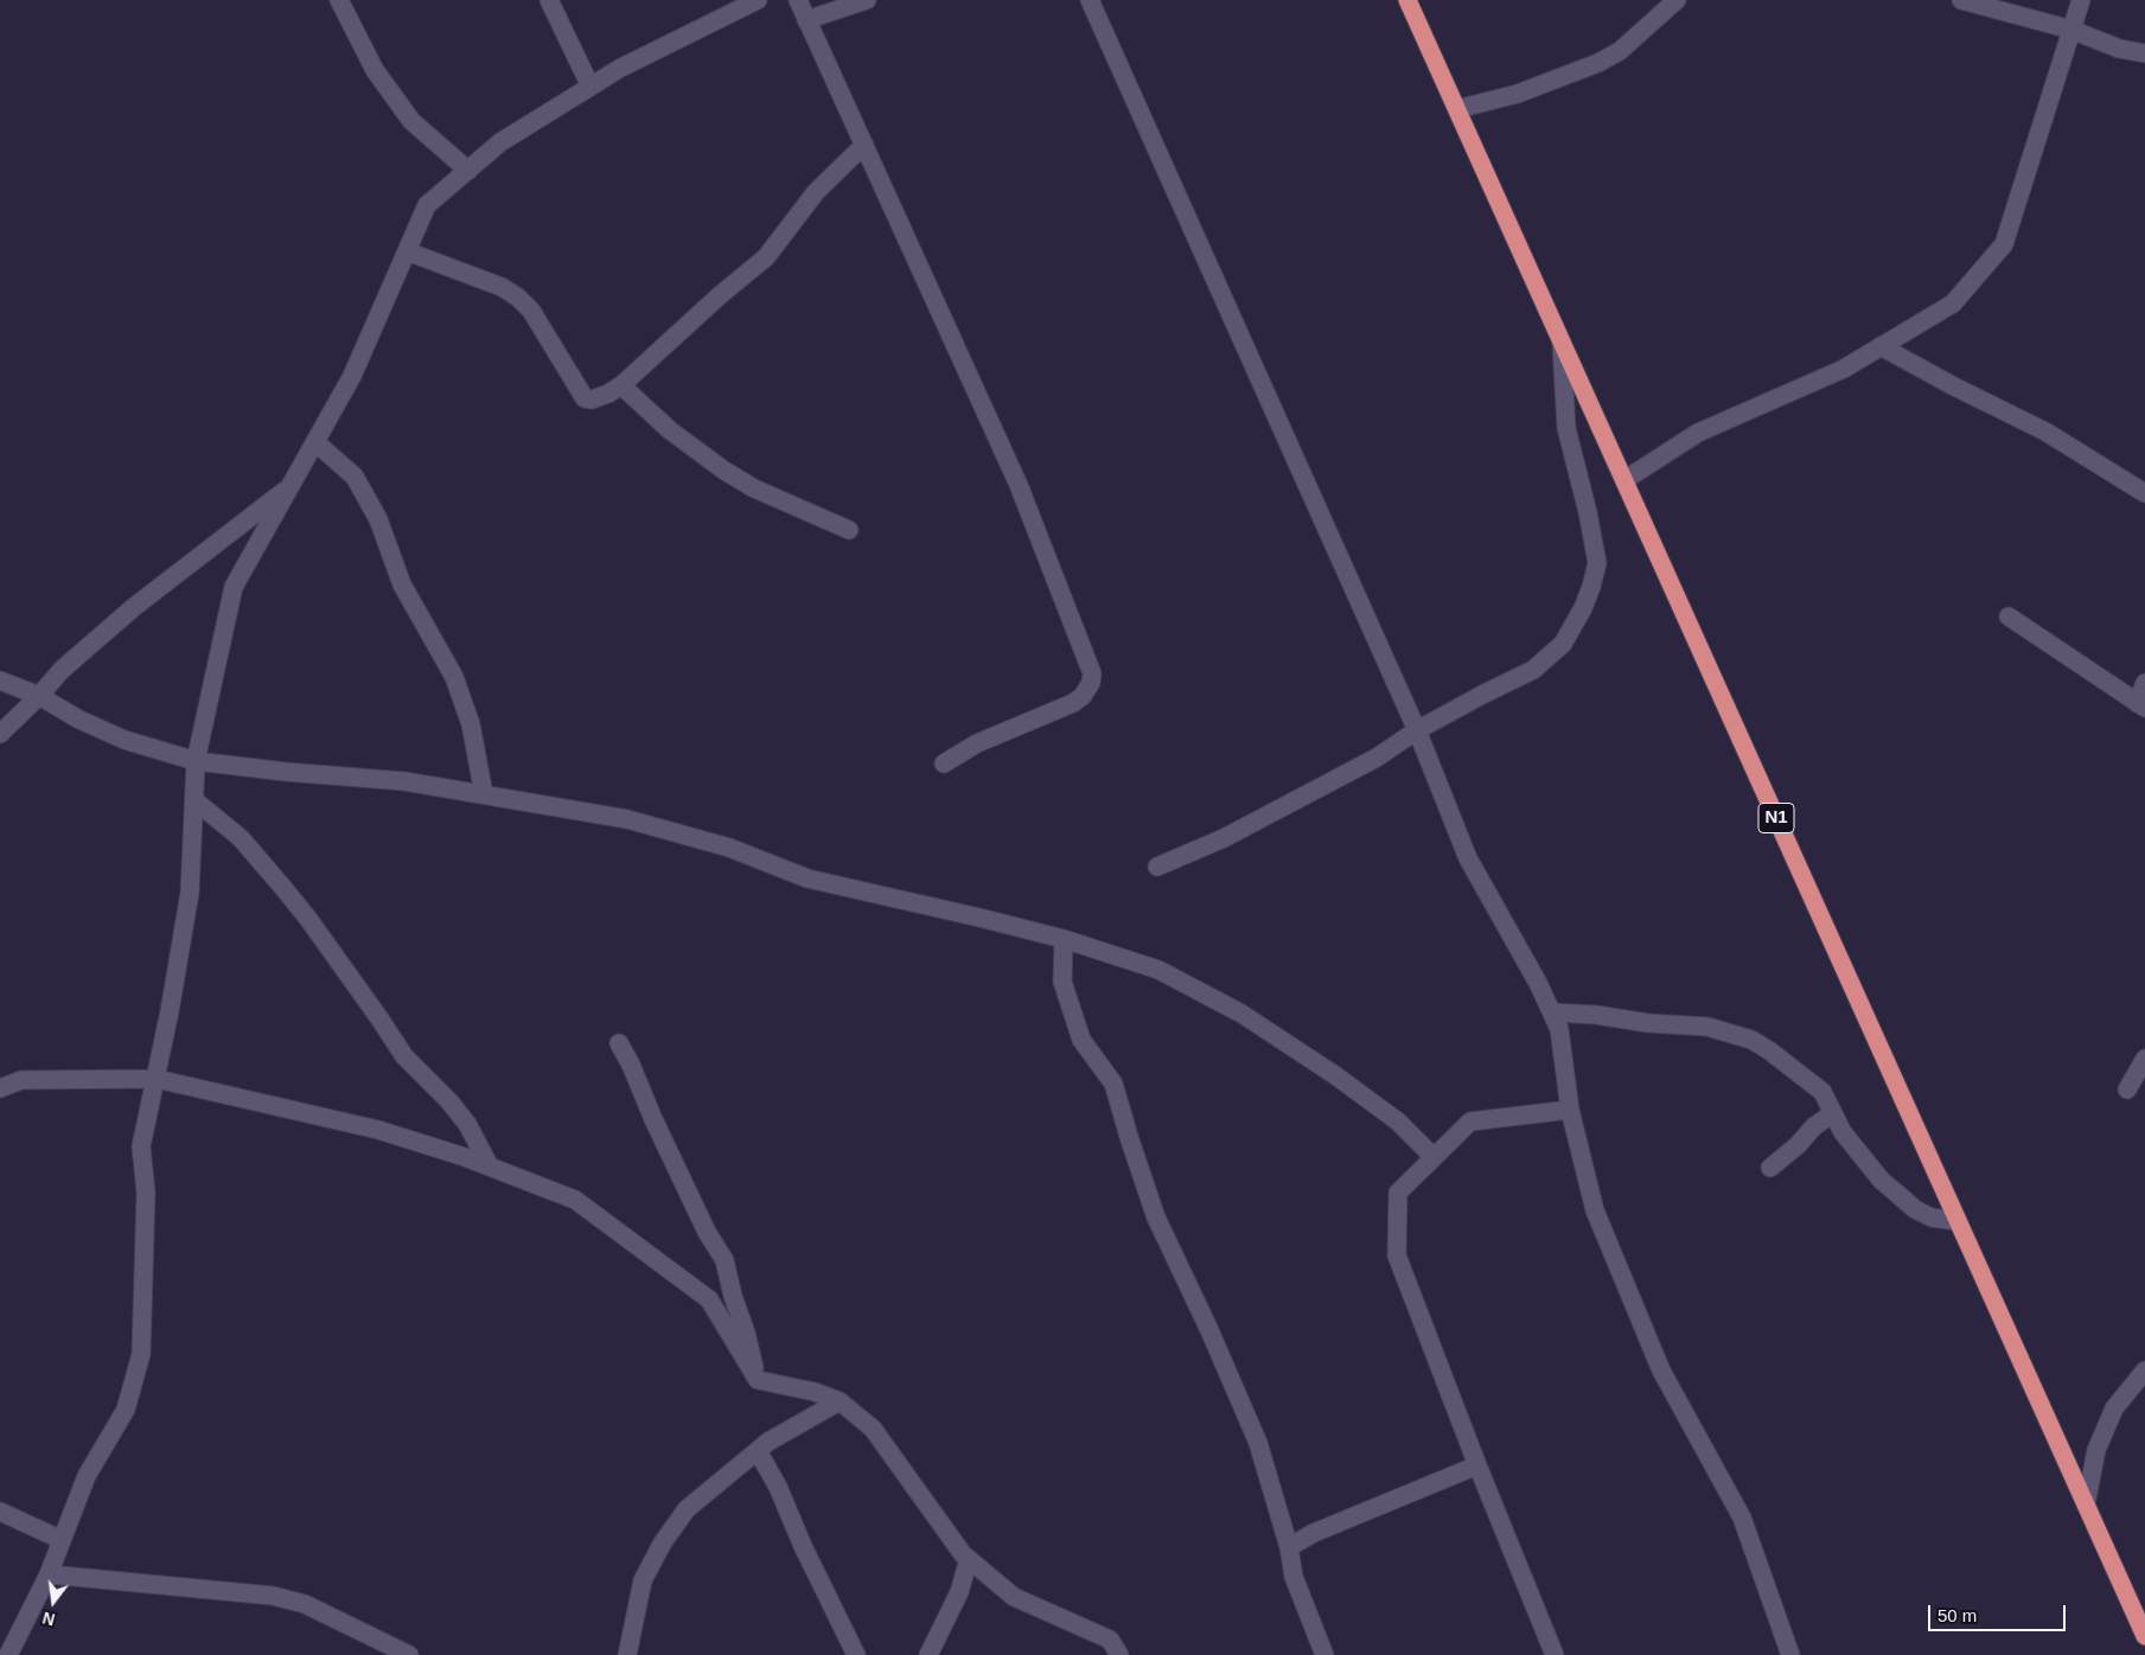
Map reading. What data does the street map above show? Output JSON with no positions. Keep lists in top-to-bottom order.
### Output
{
  "streets": {
    "highway": ["N1"]
  },
  "scale_bar": "50 m",
  "north": "bottom"
}
